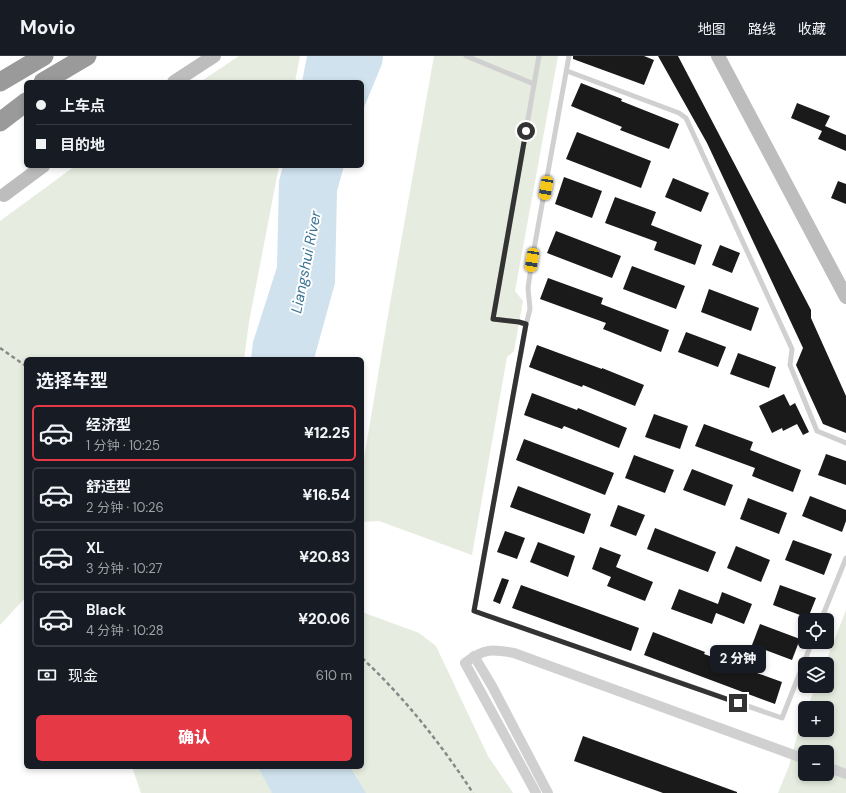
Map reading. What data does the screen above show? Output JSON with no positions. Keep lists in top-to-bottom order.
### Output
{
  "water": ["Liangshui River"],
  "page": {
    "header": "Movio",
    "nav": ["地图", "路线", "收藏"],
    "banner": ["上车点", "目的地"],
    "heading": "选择车型",
    "list": [
      {
        "name": "经济型",
        "note": "1 分钟 · 10:25",
        "value": "¥12.25"
      },
      {
        "name": "舒适型",
        "note": "2 分钟 · 10:26",
        "value": "¥16.54"
      },
      {
        "name": "XL",
        "note": "3 分钟 · 10:27",
        "value": "¥20.83"
      },
      {
        "name": "Black",
        "note": "4 分钟 · 10:28",
        "value": "¥20.06"
      }
    ],
    "map_buttons": ["+", "−"],
    "bubble": "2 分钟",
    "pay": ["现金", "610 m"],
    "buttons": "确认"
  }
}
